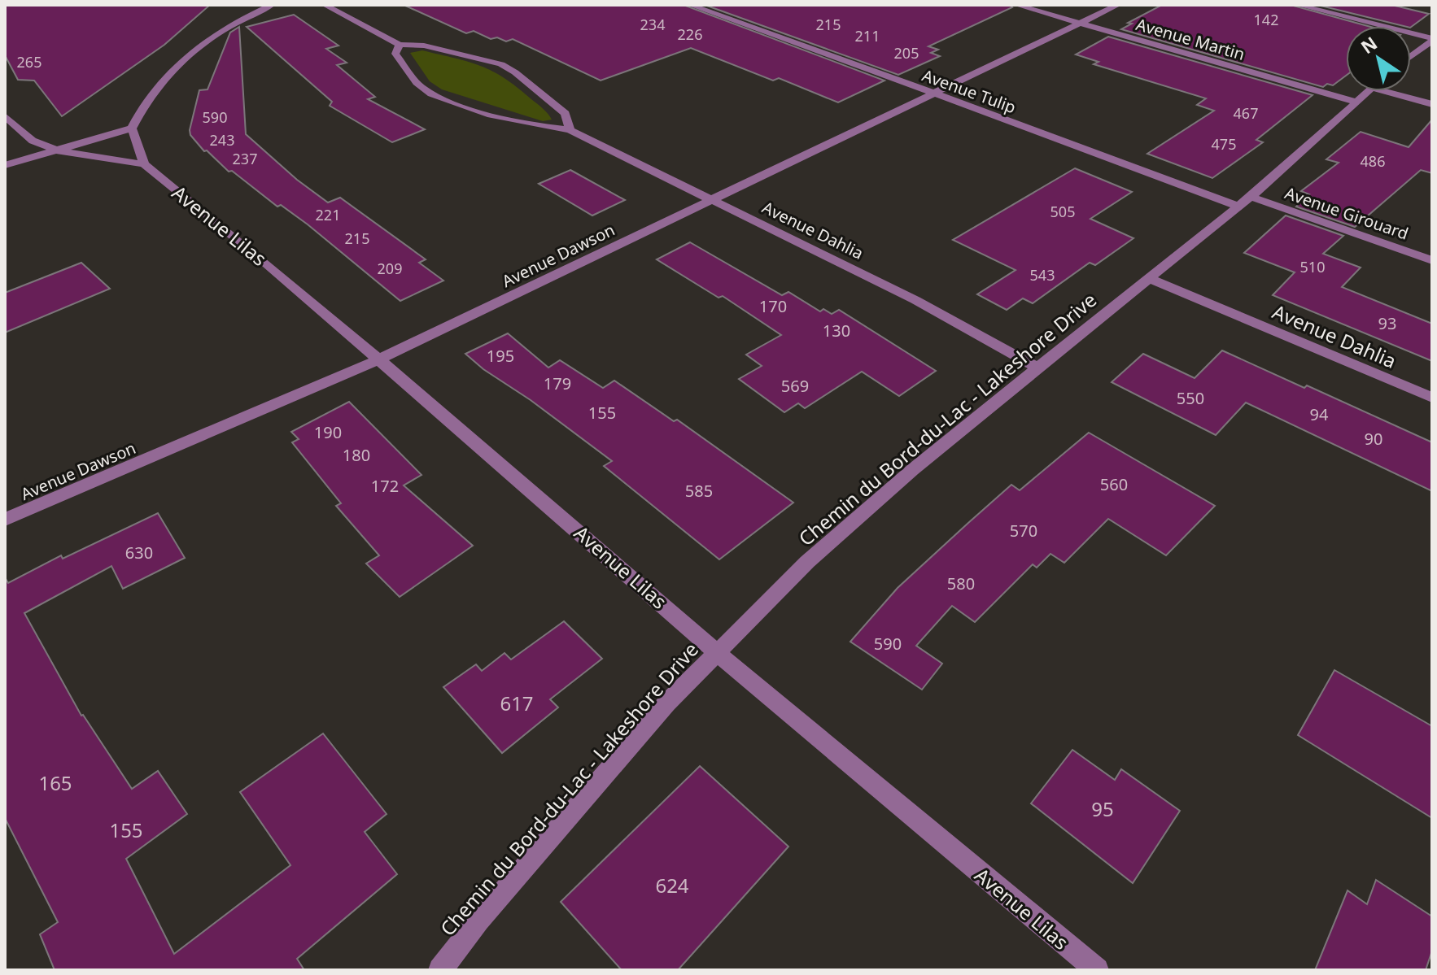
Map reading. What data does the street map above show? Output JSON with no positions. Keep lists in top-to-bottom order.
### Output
{
  "streets": {
    "street": [
      "Avenue Martin",
      "Avenue Tulip",
      "Avenue Girouard",
      "Avenue Lilas",
      "Avenue Dahlia",
      "Avenue Dawson",
      "Chemin du Bord-du-Lac - Lakeshore Drive"
    ]
  },
  "crossings": [
    ["Avenue Martin", "Avenue Dawson"],
    ["Avenue Martin", "Chemin du Bord-du-Lac - Lakeshore Drive"],
    ["Avenue Tulip", "Avenue Girouard"],
    ["Avenue Tulip", "Avenue Dawson"],
    ["Avenue Tulip", "Chemin du Bord-du-Lac - Lakeshore Drive"],
    ["Avenue Girouard", "Chemin du Bord-du-Lac - Lakeshore Drive"],
    ["Avenue Lilas", "Avenue Dawson"],
    ["Avenue Lilas", "Chemin du Bord-du-Lac - Lakeshore Drive"],
    ["Avenue Dahlia", "Avenue Dawson"],
    ["Avenue Dahlia", "Chemin du Bord-du-Lac - Lakeshore Drive"]
  ],
  "house_numbers": [
    "142",
    "234",
    "215",
    "226",
    "211",
    "205",
    "265",
    "467",
    "590",
    "243",
    "475",
    "237",
    "486",
    "505",
    "221",
    "215",
    "510",
    "209",
    "543",
    "170",
    "93",
    "130",
    "195",
    "179",
    "569",
    "550",
    "155",
    "94",
    "190",
    "90",
    "180",
    "560",
    "172",
    "585",
    "570",
    "630",
    "580",
    "590",
    "617",
    "165",
    "95",
    "155",
    "624"
  ],
  "north": "top left"
}
